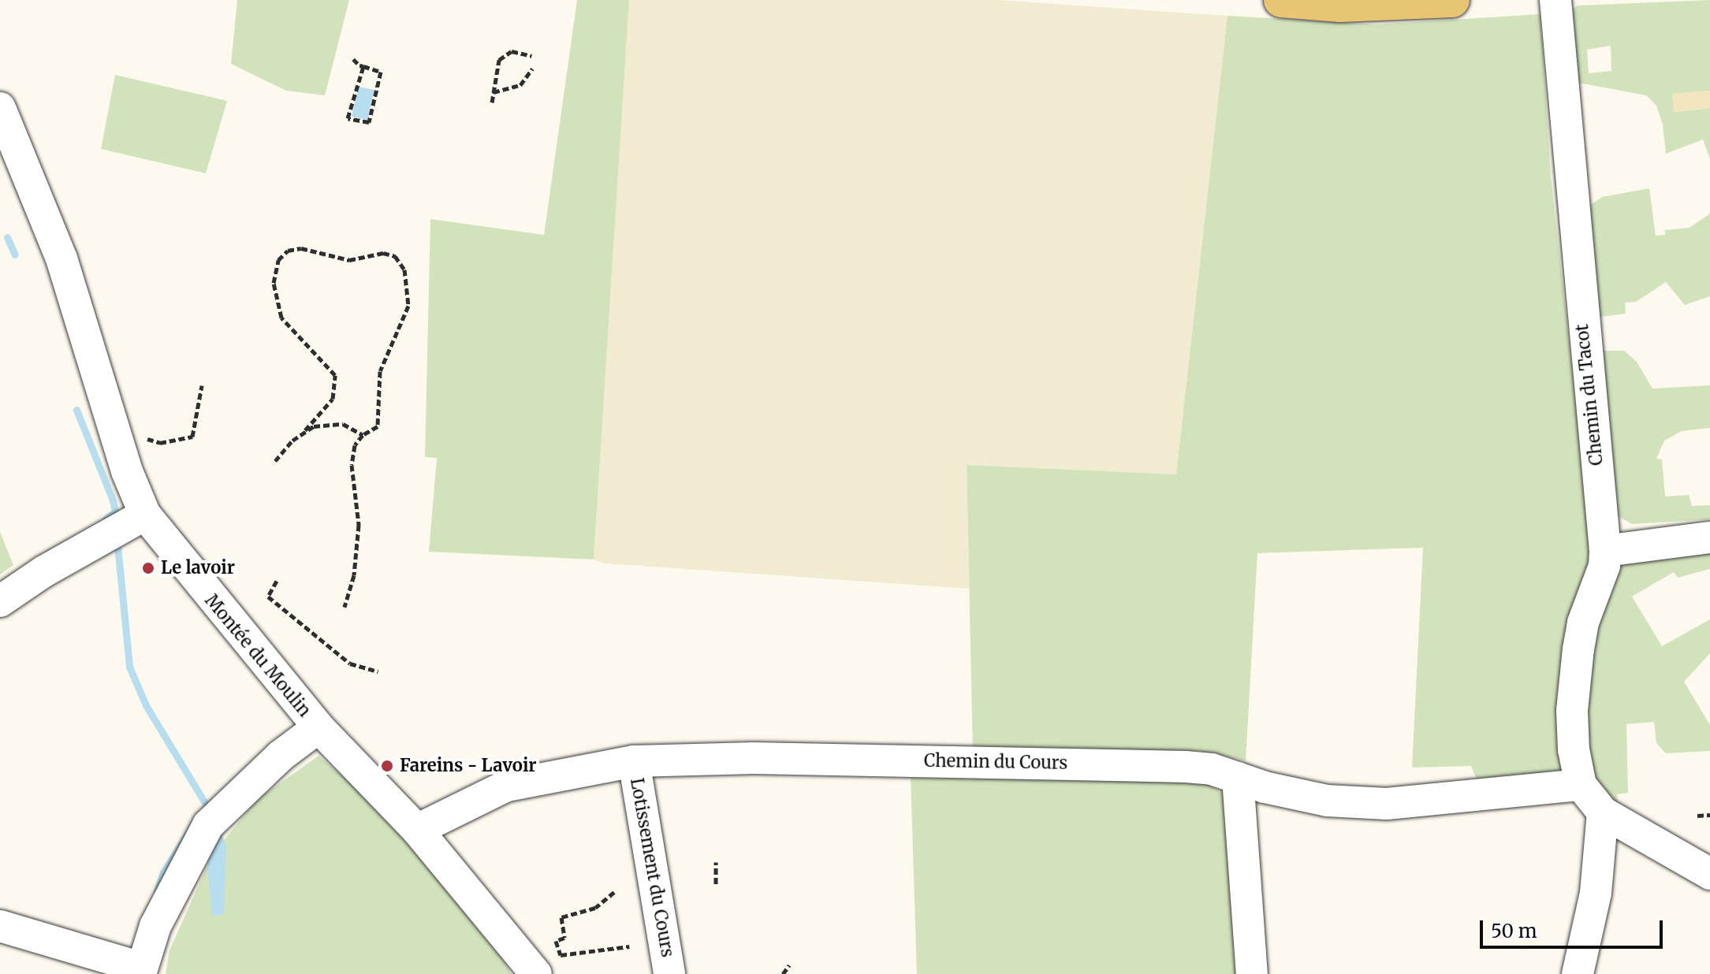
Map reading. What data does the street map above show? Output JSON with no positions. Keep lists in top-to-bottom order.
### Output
{
  "streets": {
    "street": [
      "Chemin du Tacot",
      "Montée du Moulin",
      "Chemin du Cours",
      "Lotissement du Cours"
    ]
  },
  "crossings": [
    ["Chemin du Tacot", "Chemin du Cours"],
    ["Montée du Moulin", "Chemin du Cours"],
    ["Chemin du Cours", "Lotissement du Cours"]
  ],
  "places": ["Le lavoir", "Fareins - Lavoir"],
  "scale_bar": "50 m"
}
